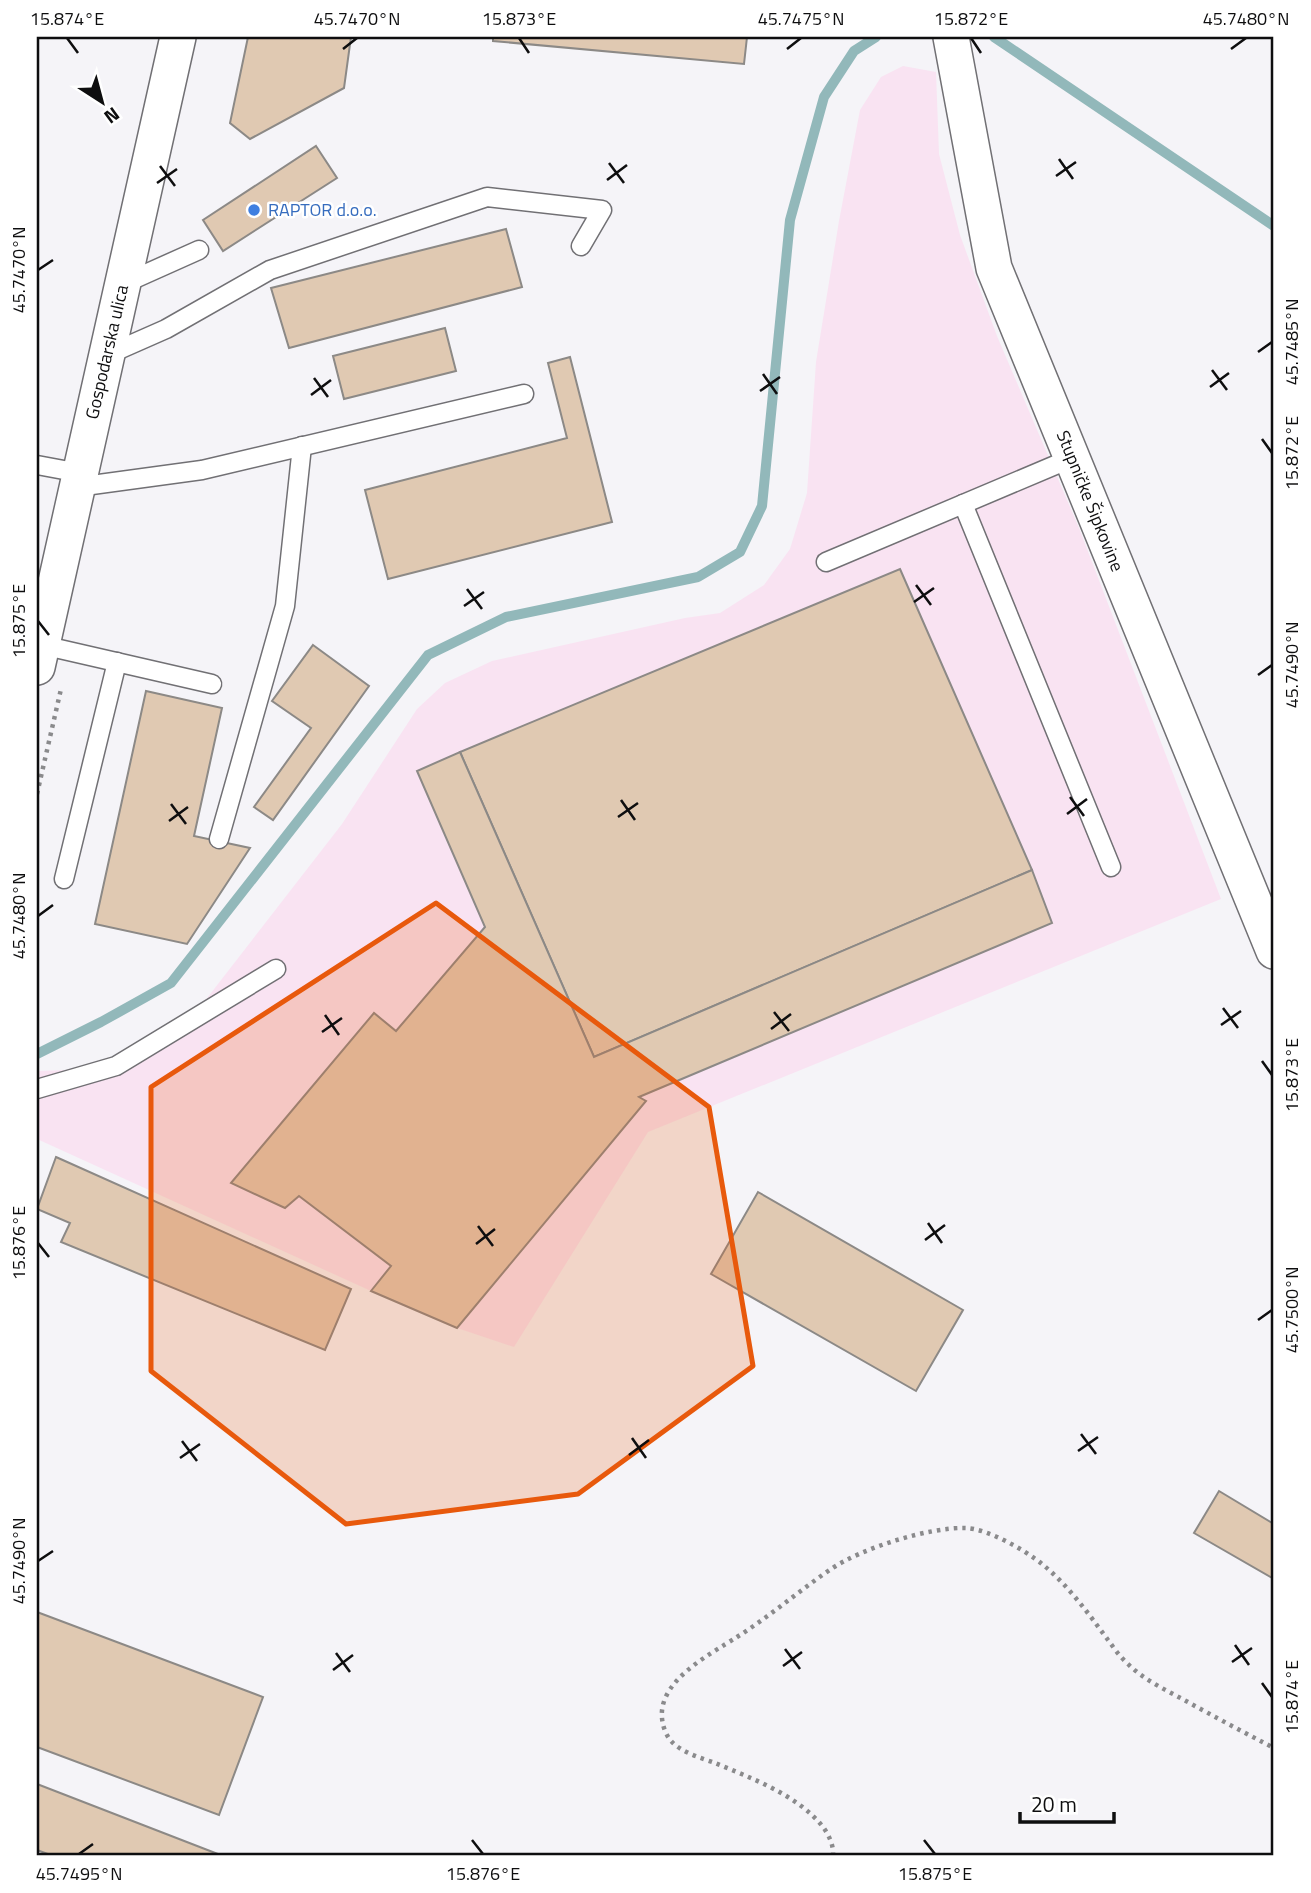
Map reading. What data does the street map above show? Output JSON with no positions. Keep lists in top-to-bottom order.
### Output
{
  "streets": {
    "street": ["Gospodarska ulica", "Stupničke Šipkovine"]
  },
  "places": ["RAPTOR d.o.o."],
  "scale_bar": "20 m",
  "north": "bottom right",
  "coordinates": [
    "15.874°E",
    "45.7470°N",
    "15.873°E",
    "45.7475°N",
    "15.872°E",
    "45.7480°N",
    "45.7485°N",
    "15.875°E",
    "45.7490°N",
    "15.876°E",
    "45.7500°N",
    "45.7495°N"
  ]
}
